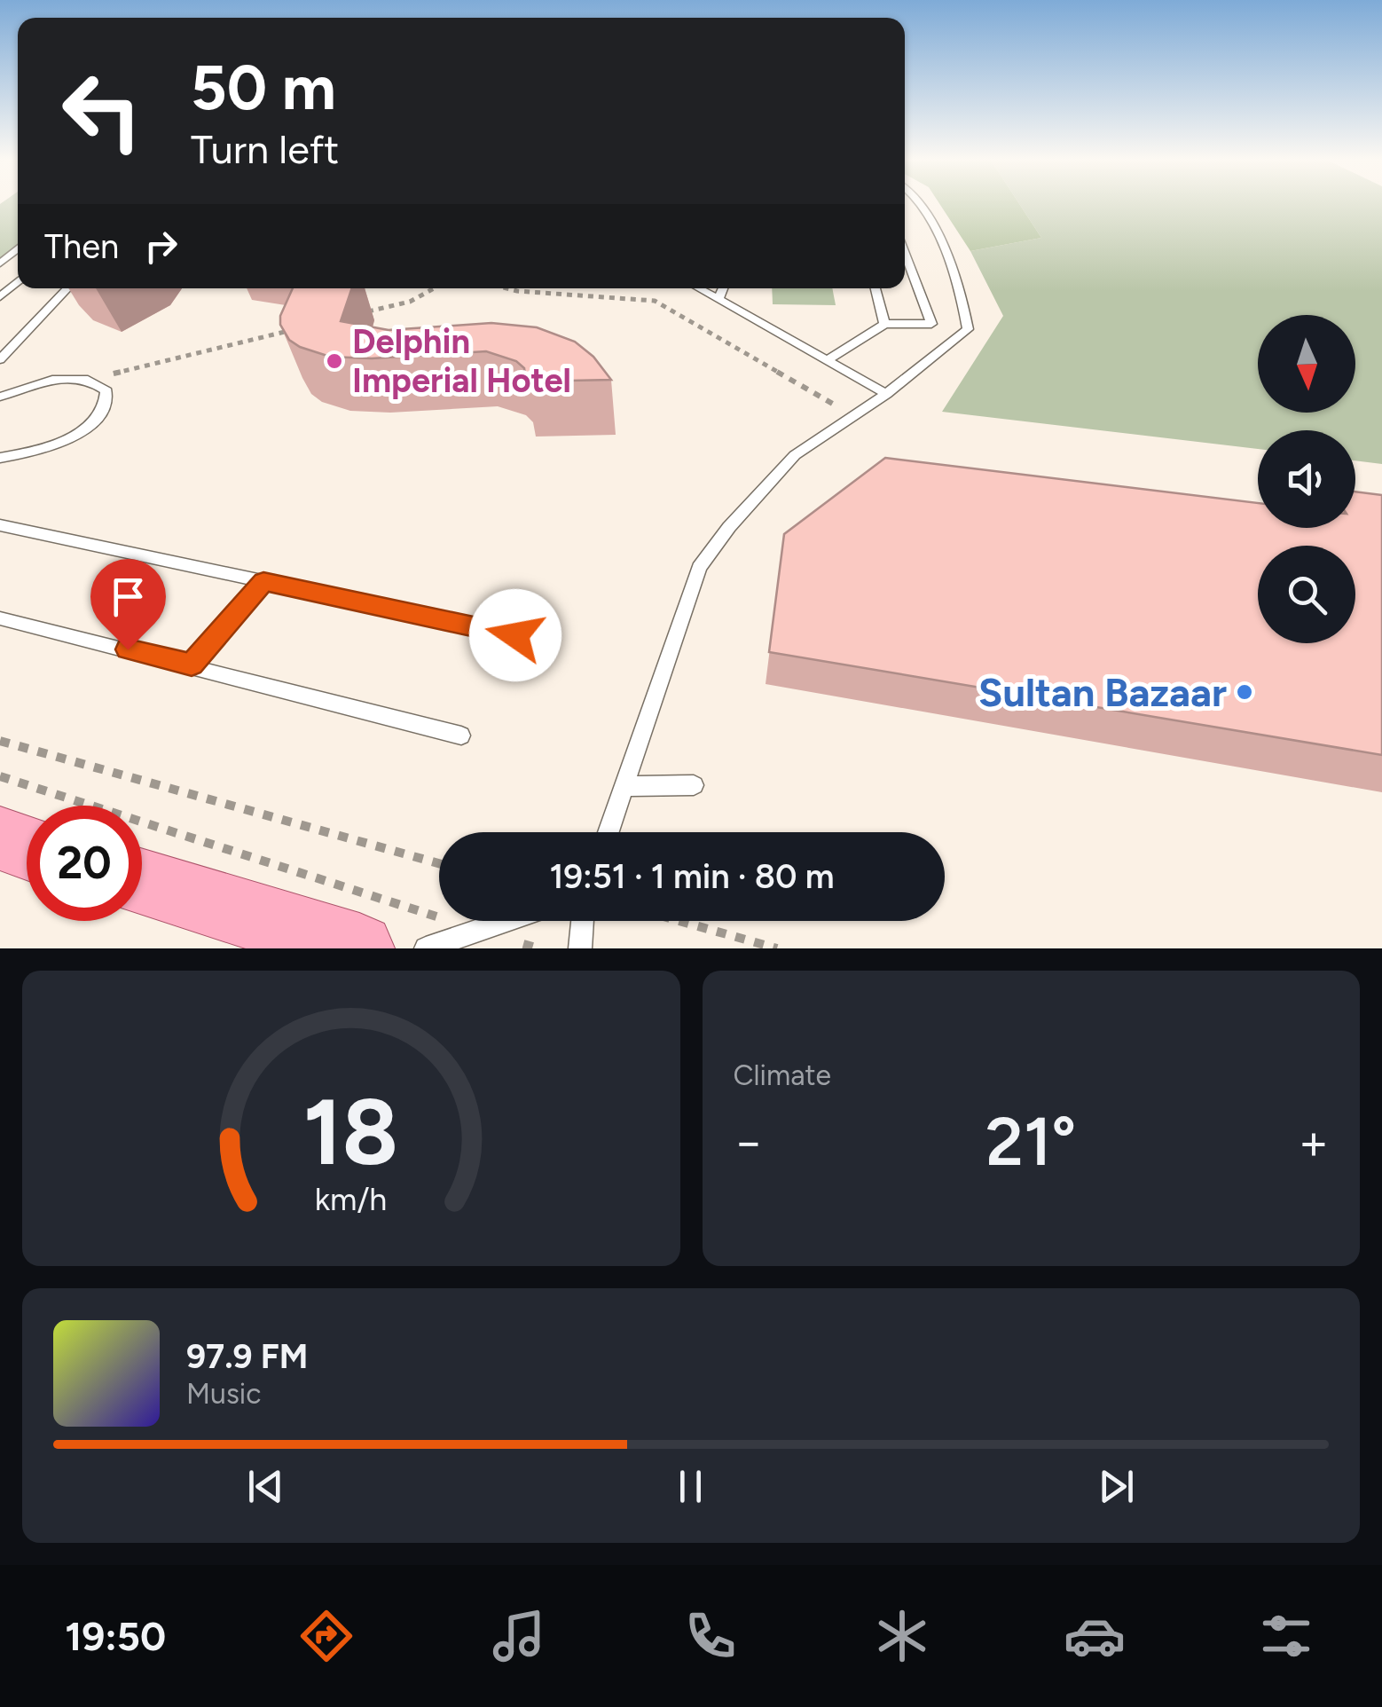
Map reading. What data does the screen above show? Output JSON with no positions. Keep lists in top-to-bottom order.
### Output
{
  "places": ["Delphin Imperial Hotel", "Sultan Bazaar"],
  "north": "bottom",
  "page": {
    "turn": ["50 m", "Turn left"],
    "then": "Then",
    "limit": "20",
    "trip": "19:51 · 1 min · 80 m",
    "tile": "Climate",
    "heat": ["−", "21°", "+"],
    "song": ["97.9 FM", "Music"],
    "tabs": "19:50",
    "gauge": ["18", "km/h"]
  }
}
